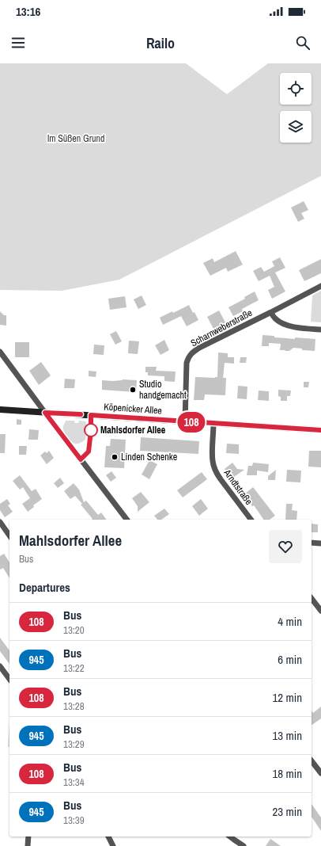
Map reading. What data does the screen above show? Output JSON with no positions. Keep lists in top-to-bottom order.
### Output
{
  "streets": {
    "street": ["Scharnweberstraße", "Köpenicker Allee", "Arndtstraße"]
  },
  "crossings": [
    ["Scharnweberstraße", "Köpenicker Allee"],
    ["Köpenicker Allee", "Arndtstraße"]
  ],
  "parks": ["Im Süßen Grund"],
  "places": ["Studio handgemacht", "Mahlsdorfer Allee", "Linden Schenke"],
  "lines": ["bus line 108"],
  "page": {
    "status": "13:16",
    "header": "Railo",
    "on_map": "108",
    "heading": [
      ["Mahlsdorfer Allee", "Bus"],
      "Departures"
    ],
    "list": [
      {
        "mark": "108",
        "name": "Bus",
        "note": "13:20",
        "value": "4 min"
      },
      {
        "mark": "945",
        "name": "Bus",
        "note": "13:22",
        "value": "6 min"
      },
      {
        "mark": "108",
        "name": "Bus",
        "note": "13:28",
        "value": "12 min"
      },
      {
        "mark": "945",
        "name": "Bus",
        "note": "13:29",
        "value": "13 min"
      },
      {
        "mark": "108",
        "name": "Bus",
        "note": "13:34",
        "value": "18 min"
      },
      {
        "mark": "945",
        "name": "Bus",
        "note": "13:39",
        "value": "23 min"
      }
    ]
  }
}
